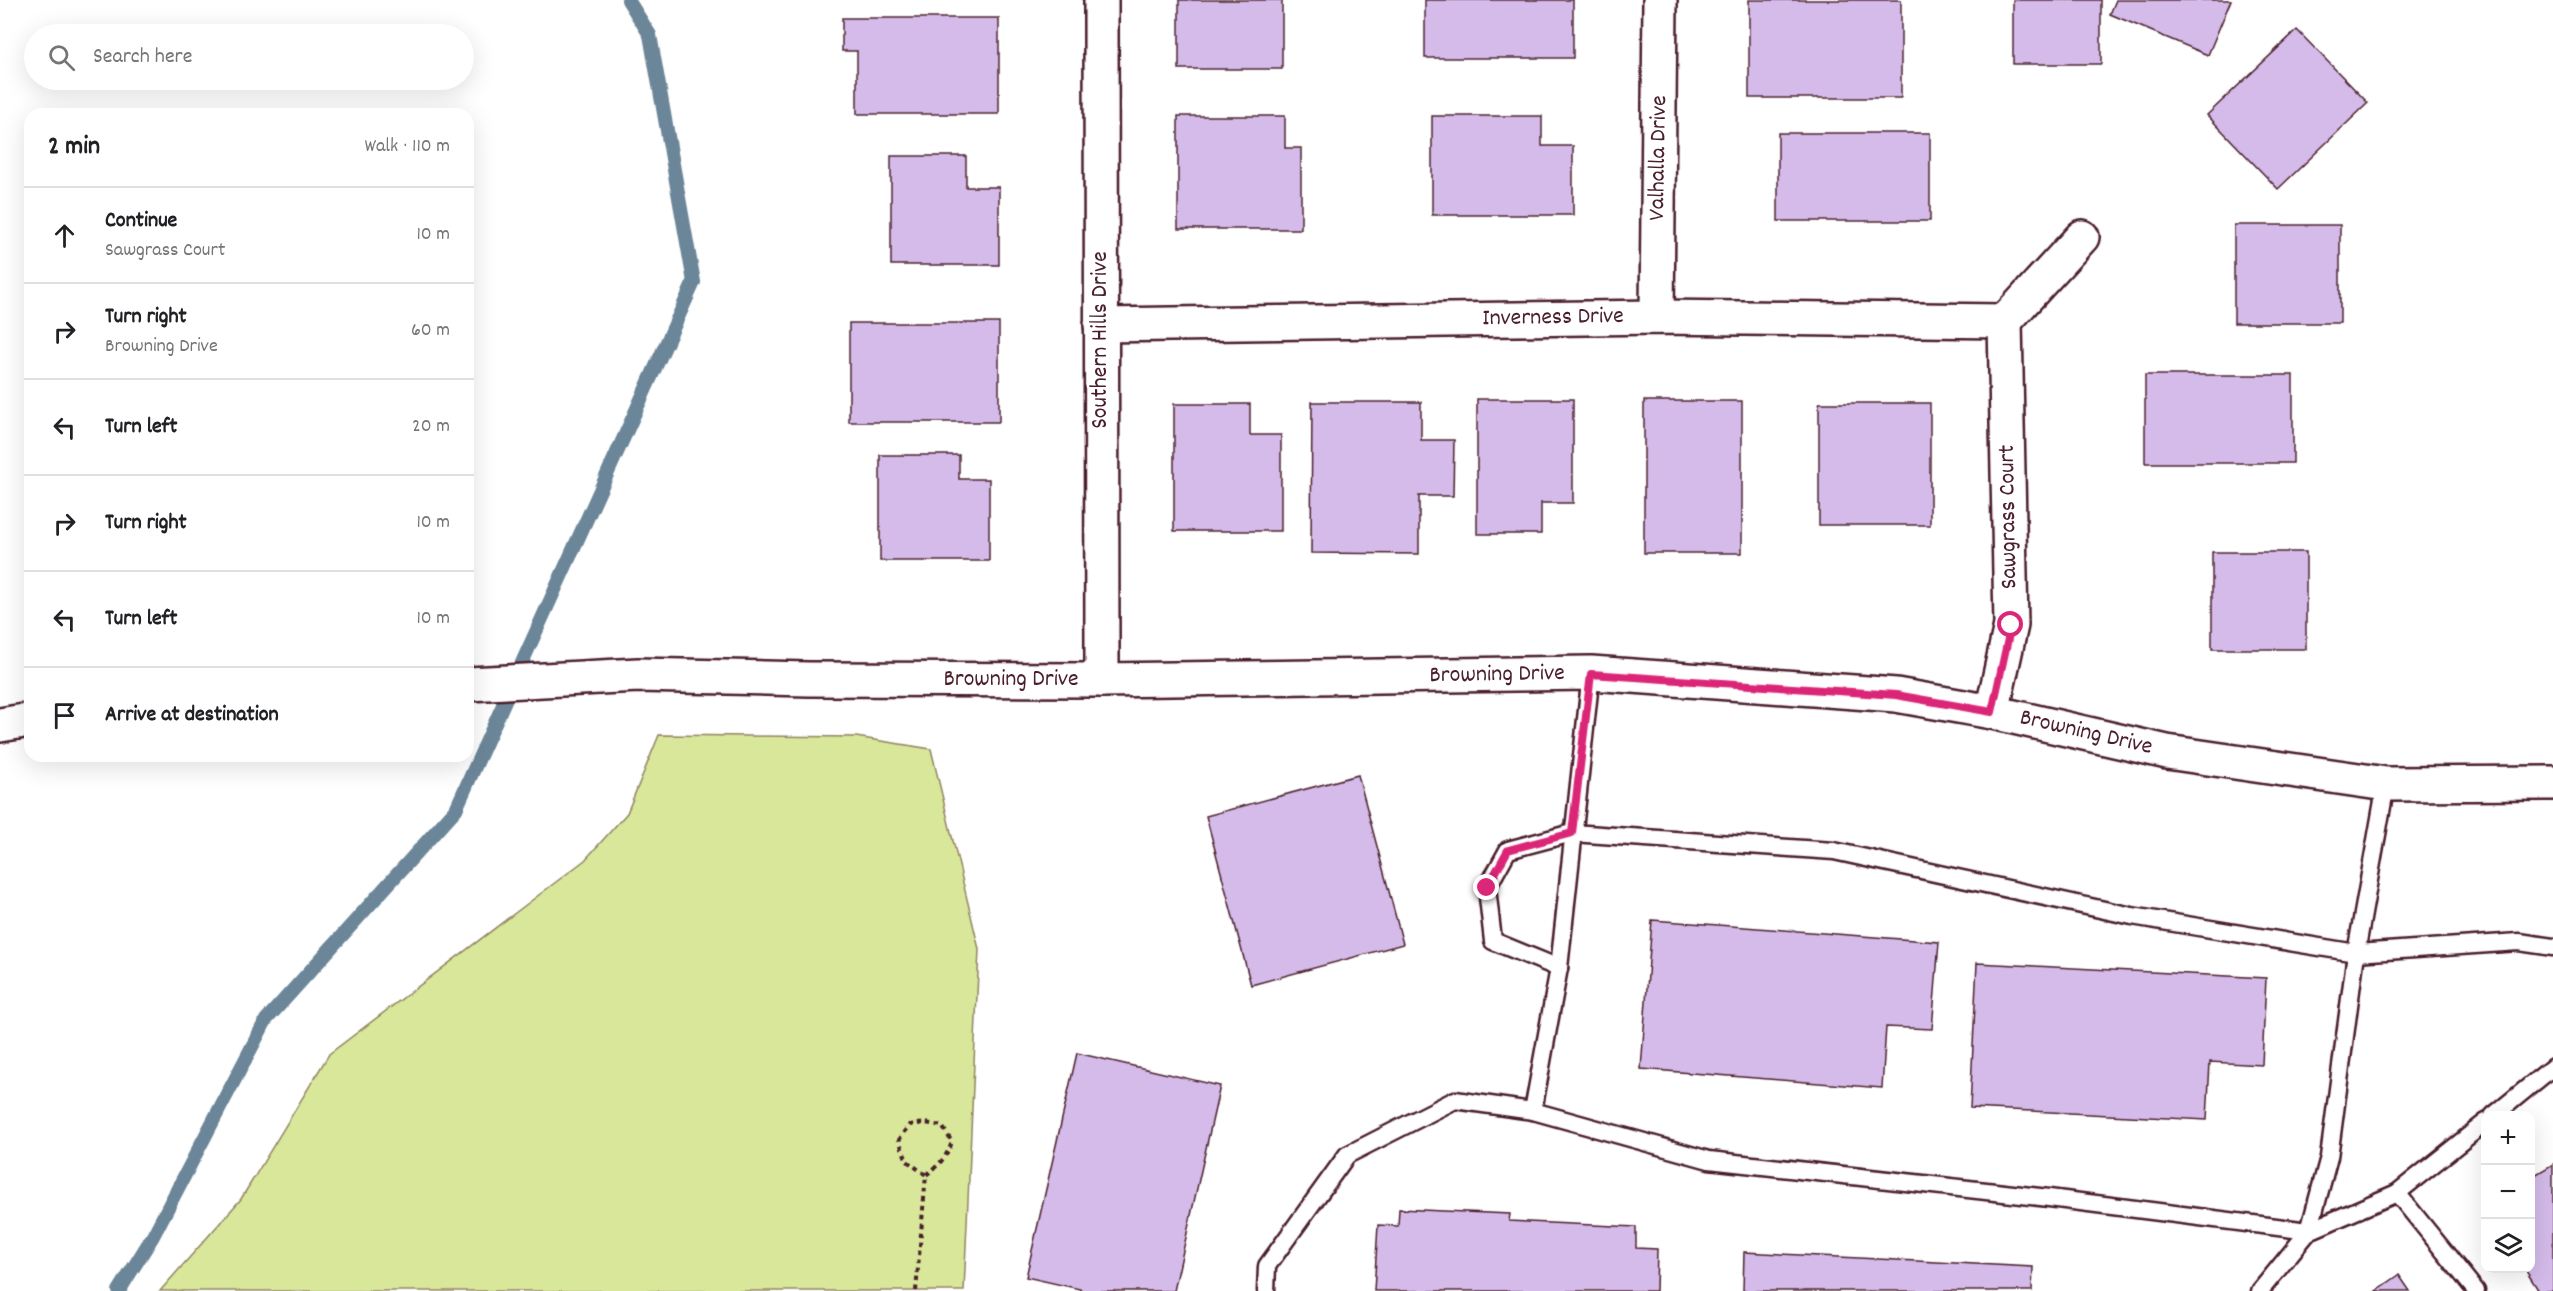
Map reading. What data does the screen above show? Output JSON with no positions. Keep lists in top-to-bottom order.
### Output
{
  "streets": {
    "street": [
      "Valhalla Drive",
      "Inverness Drive",
      "Southern Hills Drive",
      "Sawgrass Court",
      "Browning Drive"
    ]
  },
  "crossings": [
    ["Valhalla Drive", "Inverness Drive"],
    ["Inverness Drive", "Southern Hills Drive"],
    ["Inverness Drive", "Sawgrass Court"],
    ["Southern Hills Drive", "Browning Drive"],
    ["Sawgrass Court", "Browning Drive"]
  ],
  "page": {
    "search": "Search here",
    "heading": ["2 min", "Walk · 110 m"],
    "list": [
      ["Continue", "Sawgrass Court", "10 m"],
      ["Turn right", "Browning Drive", "60 m"],
      ["Turn left", "20 m"],
      ["Turn right", "10 m"],
      ["Turn left", "10 m"],
      "Arrive at destination"
    ],
    "map_buttons": ["+", "−"]
  }
}
